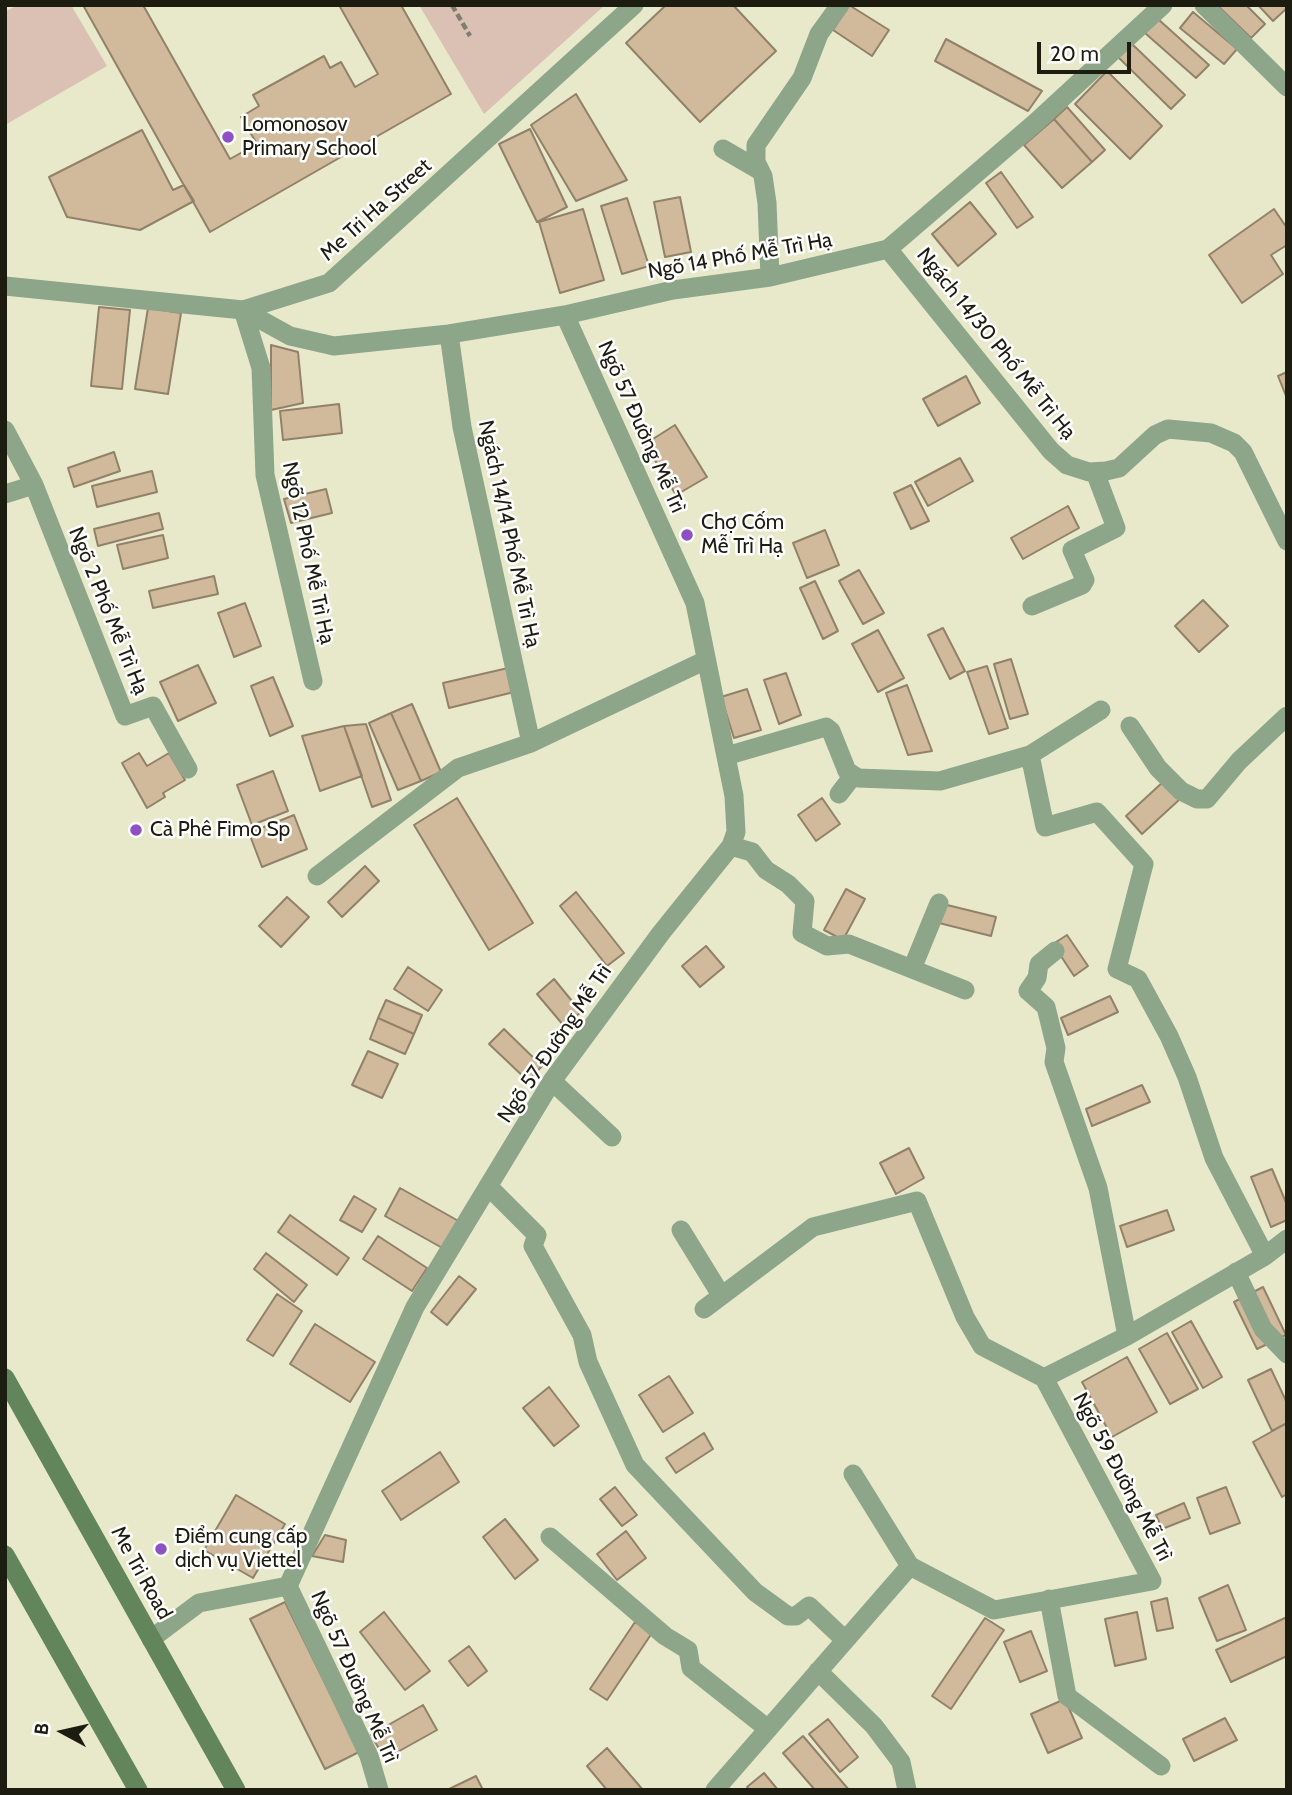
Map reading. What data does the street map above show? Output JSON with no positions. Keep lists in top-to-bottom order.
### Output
{
  "streets": {
    "main road": ["Me Tri Road"],
    "street": [
      "Me Tri Ha Street",
      "Ngõ 14 Phố Mễ Trì Hạ",
      "Ngách 14/30 Phố Mễ Trì Hạ",
      "Ngõ 57 Đường Mễ Trì",
      "Ngách 14/14 Phố Mễ Trì Hạ",
      "Ngõ 12 Phố Mễ Trì Hạ",
      "Ngõ 2 Phố Mễ Trì Hạ",
      "Ngõ 59 Đường Mễ Trì"
    ]
  },
  "crossings": [
    ["Me Tri Ha Street", "Ngõ 14 Phố Mễ Trì Hạ"],
    ["Me Tri Ha Street", "Ngõ 12 Phố Mễ Trì Hạ"],
    ["Ngõ 14 Phố Mễ Trì Hạ", "Ngách 14/30 Phố Mễ Trì Hạ"],
    ["Ngõ 14 Phố Mễ Trì Hạ", "Ngõ 57 Đường Mễ Trì"],
    ["Ngõ 14 Phố Mễ Trì Hạ", "Ngách 14/14 Phố Mễ Trì Hạ"],
    ["Ngõ 14 Phố Mễ Trì Hạ", "Ngõ 12 Phố Mễ Trì Hạ"]
  ],
  "places": [
    "Lomonosov Primary School",
    "Chợ Cốm Mễ Trì Hạ",
    "Cà Phê Fimo Sp",
    "Điểm cung cấp dịch vụ Viettel"
  ],
  "scale_bar": "20 m",
  "north": "left"
}
